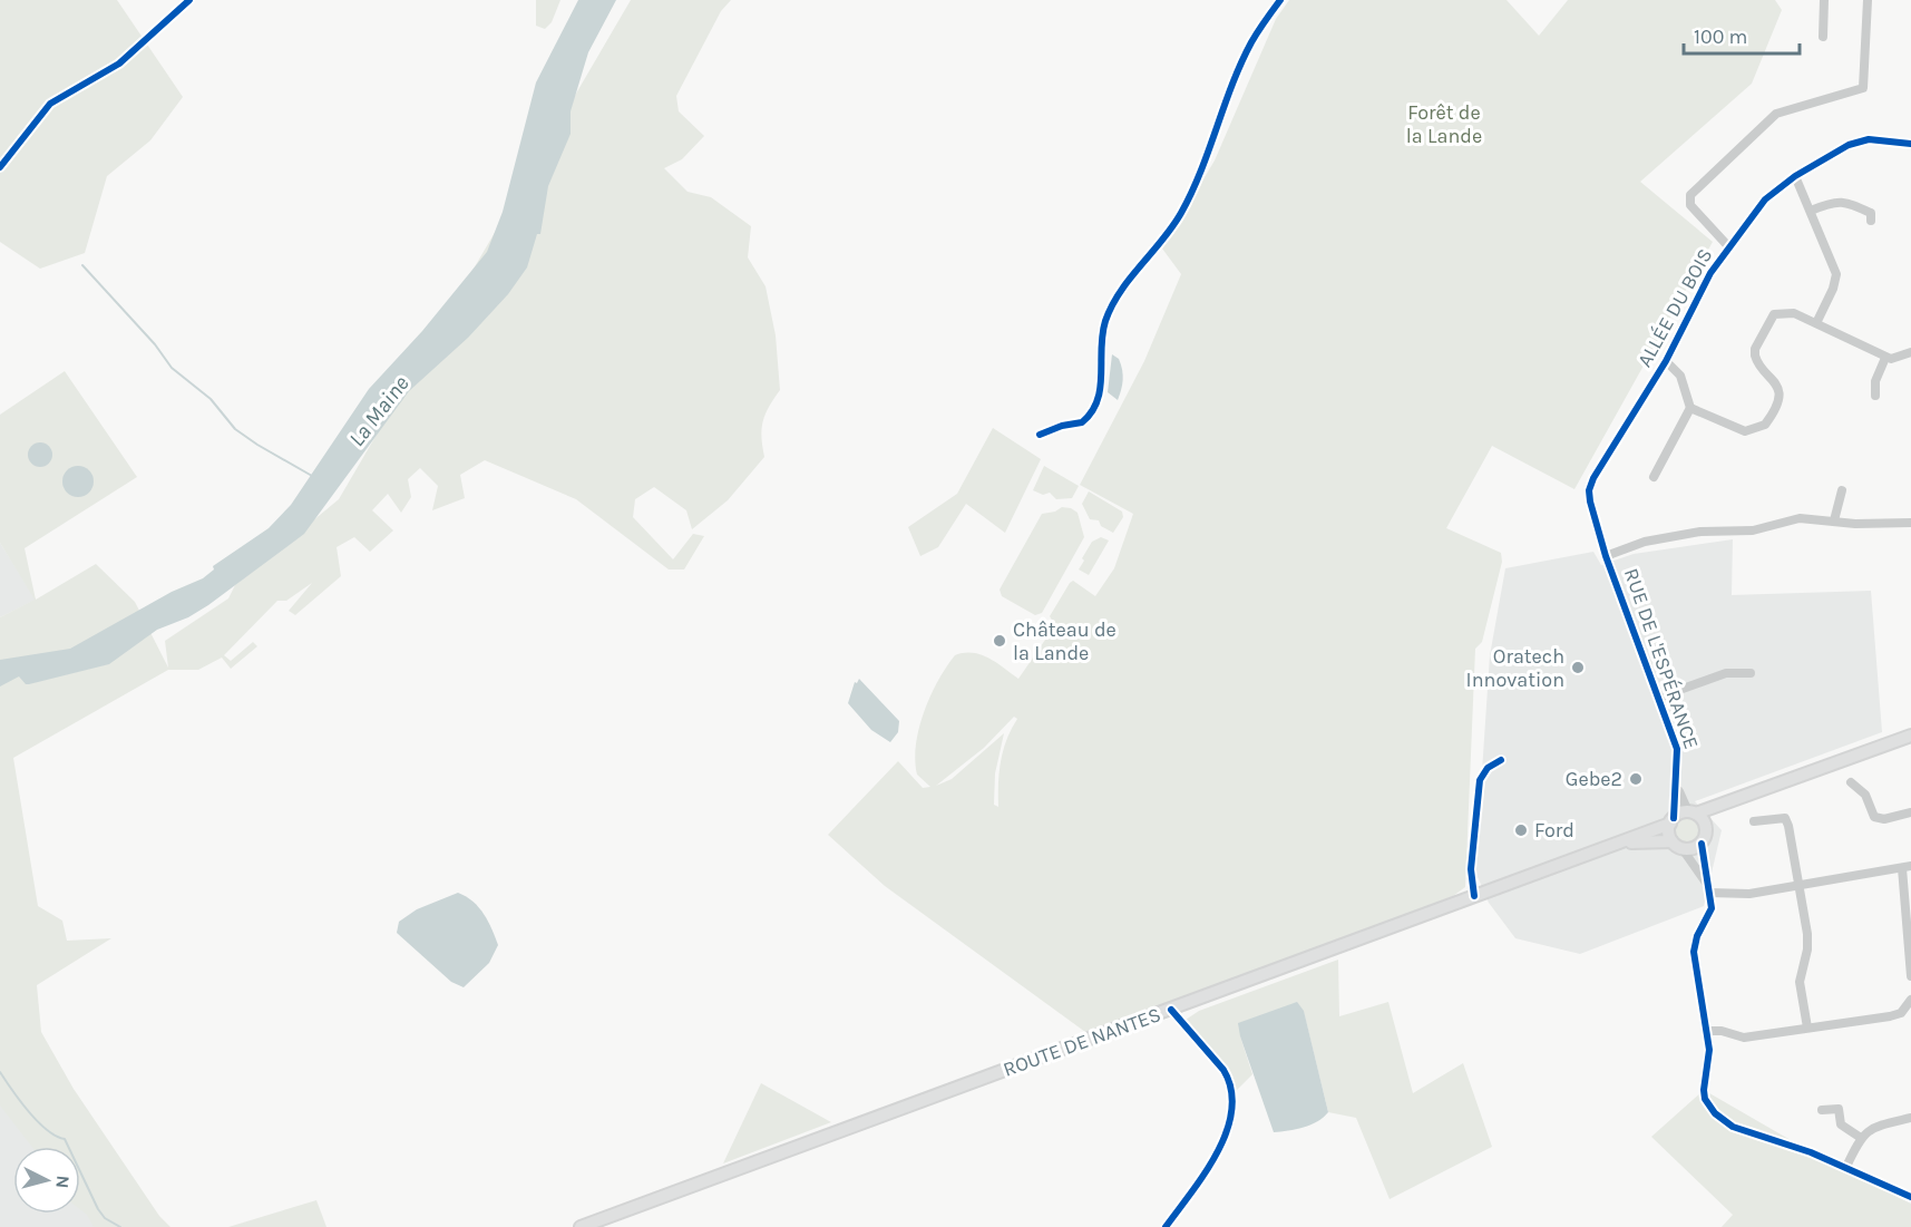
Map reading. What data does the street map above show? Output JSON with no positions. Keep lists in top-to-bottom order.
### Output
{
  "streets": {
    "main road": ["ROUTE DE NANTES"],
    "street": ["ALLÉE DU BOIS", "RUE DE L'ESPÉRANCE"]
  },
  "crossings": [
    ["ALLÉE DU BOIS", "RUE DE L'ESPÉRANCE"],
    ["RUE DE L'ESPÉRANCE", "ROUTE DE NANTES"]
  ],
  "water": ["La Maine"],
  "parks": ["Forêt de la Lande"],
  "places": [
    "Château de la Lande",
    "Oratech Innovation",
    "Gebe2",
    "Ford"
  ],
  "scale_bar": "100 m",
  "north": "right"
}
